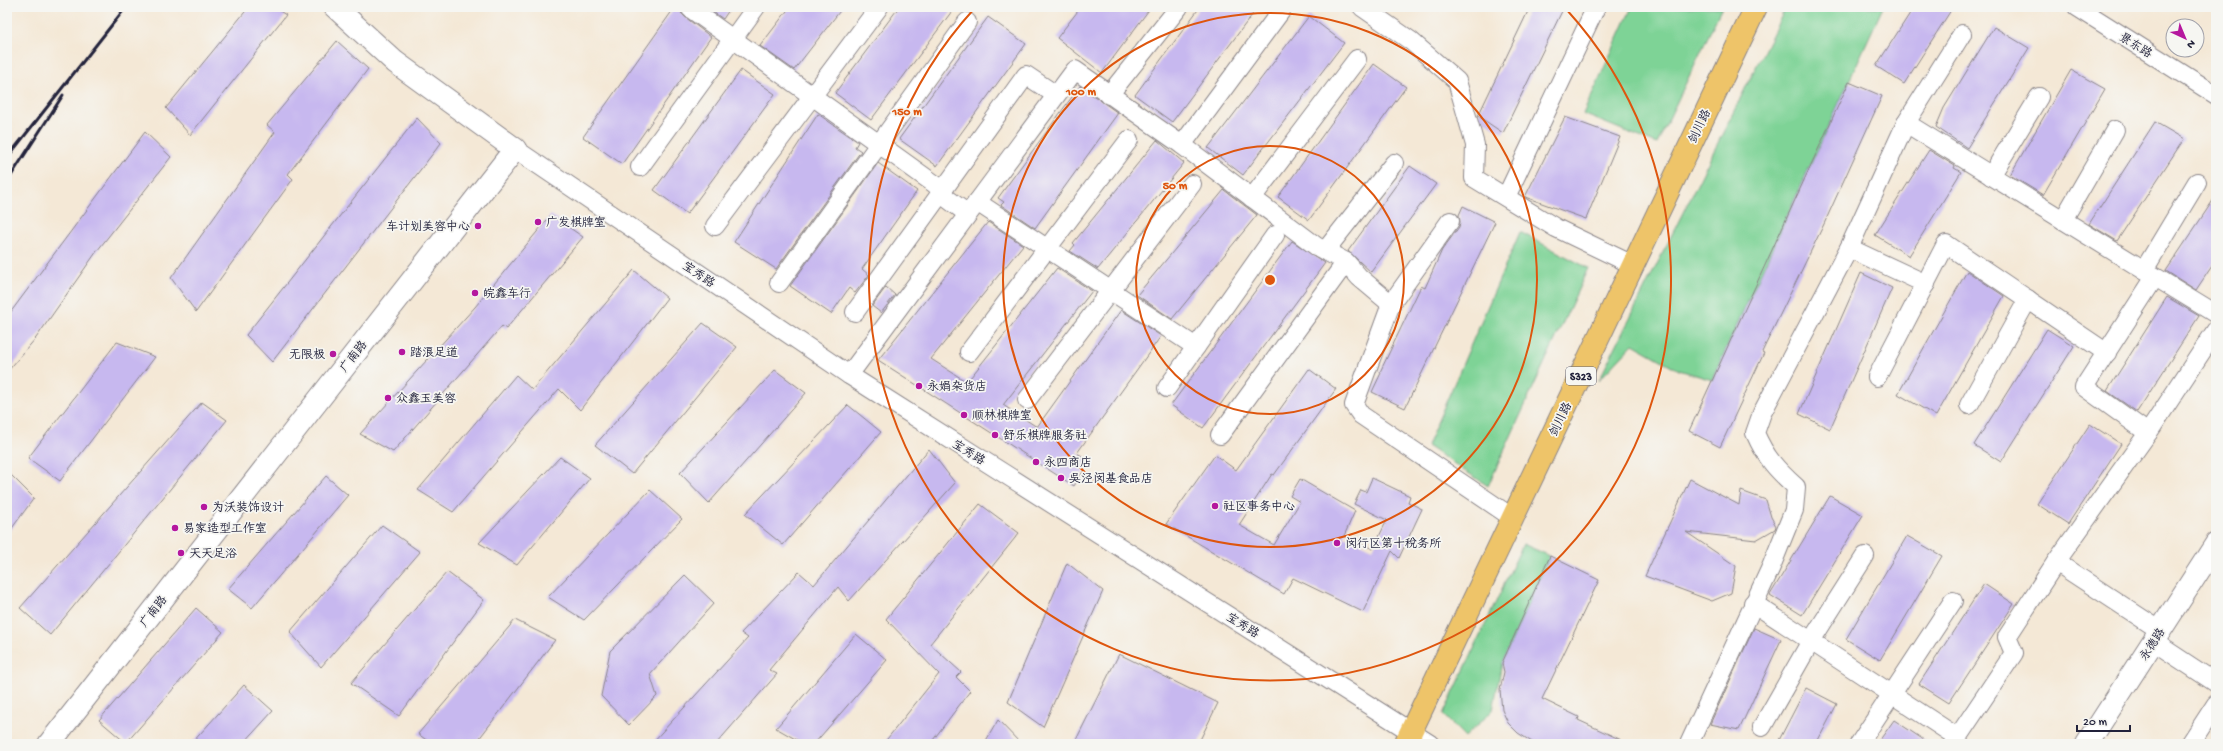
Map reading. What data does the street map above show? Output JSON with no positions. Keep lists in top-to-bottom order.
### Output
{
  "streets": {
    "main road": ["剑川路", "S323"],
    "street": [
      "景东路",
      "宝秀路",
      "广南路",
      "永德路"
    ]
  },
  "crossings": [
    ["剑川路", "宝秀路"],
    ["宝秀路", "广南路"]
  ],
  "places": [
    "广发棋牌室",
    "车计划美容中心",
    "皖鑫车行",
    "踏浪足道",
    "无限极",
    "永娟杂货店",
    "众鑫玉美容",
    "顺林棋牌室",
    "舒乐棋牌服务社",
    "永四商店",
    "吴泾闵基食品店",
    "社区事务中心",
    "为沃装饰设计",
    "易家造型工作室",
    "闵行区第十税务所",
    "天天足浴"
  ],
  "scale_bar": "20 m",
  "north": "bottom right",
  "rings": ["100 m", "150 m", "50 m"]
}
